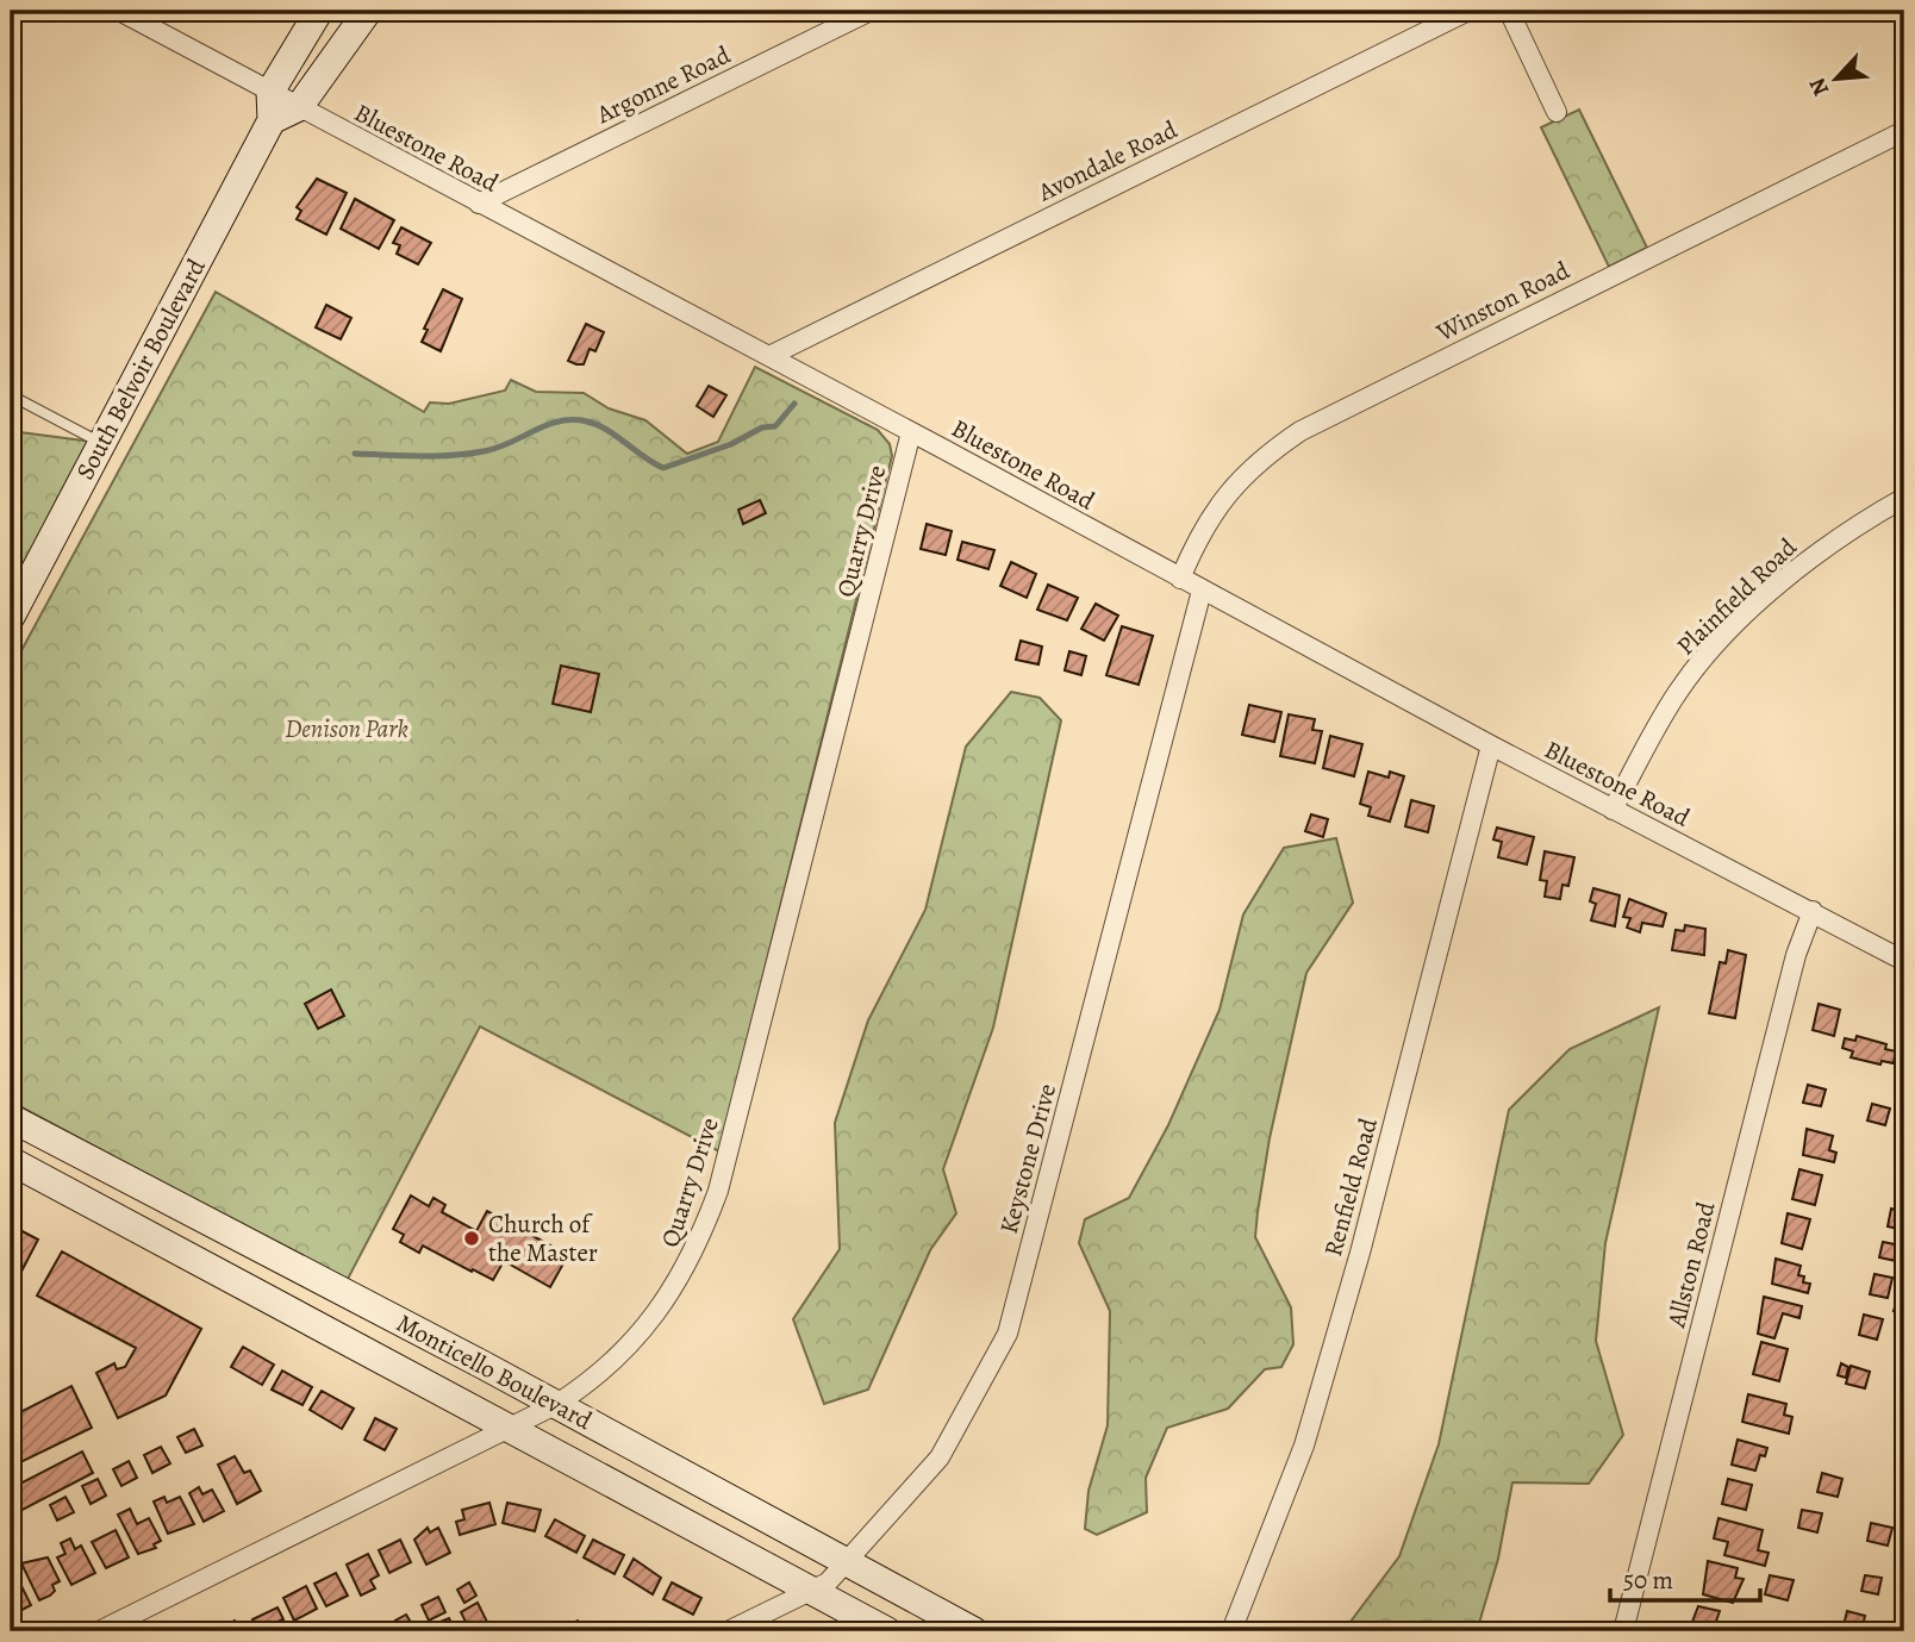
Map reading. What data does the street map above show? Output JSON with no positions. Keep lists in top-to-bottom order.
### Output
{
  "streets": {
    "main road": ["South Belvoir Boulevard", "Monticello Boulevard"],
    "street": [
      "Argonne Road",
      "Bluestone Road",
      "Avondale Road",
      "Winston Road",
      "Quarry Drive",
      "Plainfield Road",
      "Keystone Drive",
      "Renfield Road",
      "Allston Road"
    ]
  },
  "crossings": [
    ["Argonne Road", "Bluestone Road"],
    ["Bluestone Road", "Avondale Road"],
    ["Bluestone Road", "Winston Road"],
    ["Bluestone Road", "Quarry Drive"],
    ["Bluestone Road", "Plainfield Road"],
    ["Bluestone Road", "Keystone Drive"],
    ["Bluestone Road", "Renfield Road"],
    ["Bluestone Road", "Allston Road"],
    ["Quarry Drive", "Monticello Boulevard"],
    ["Keystone Drive", "Monticello Boulevard"]
  ],
  "parks": ["Denison Park"],
  "places": ["Church of the Master"],
  "scale_bar": "50 m",
  "north": "bottom left"
}
